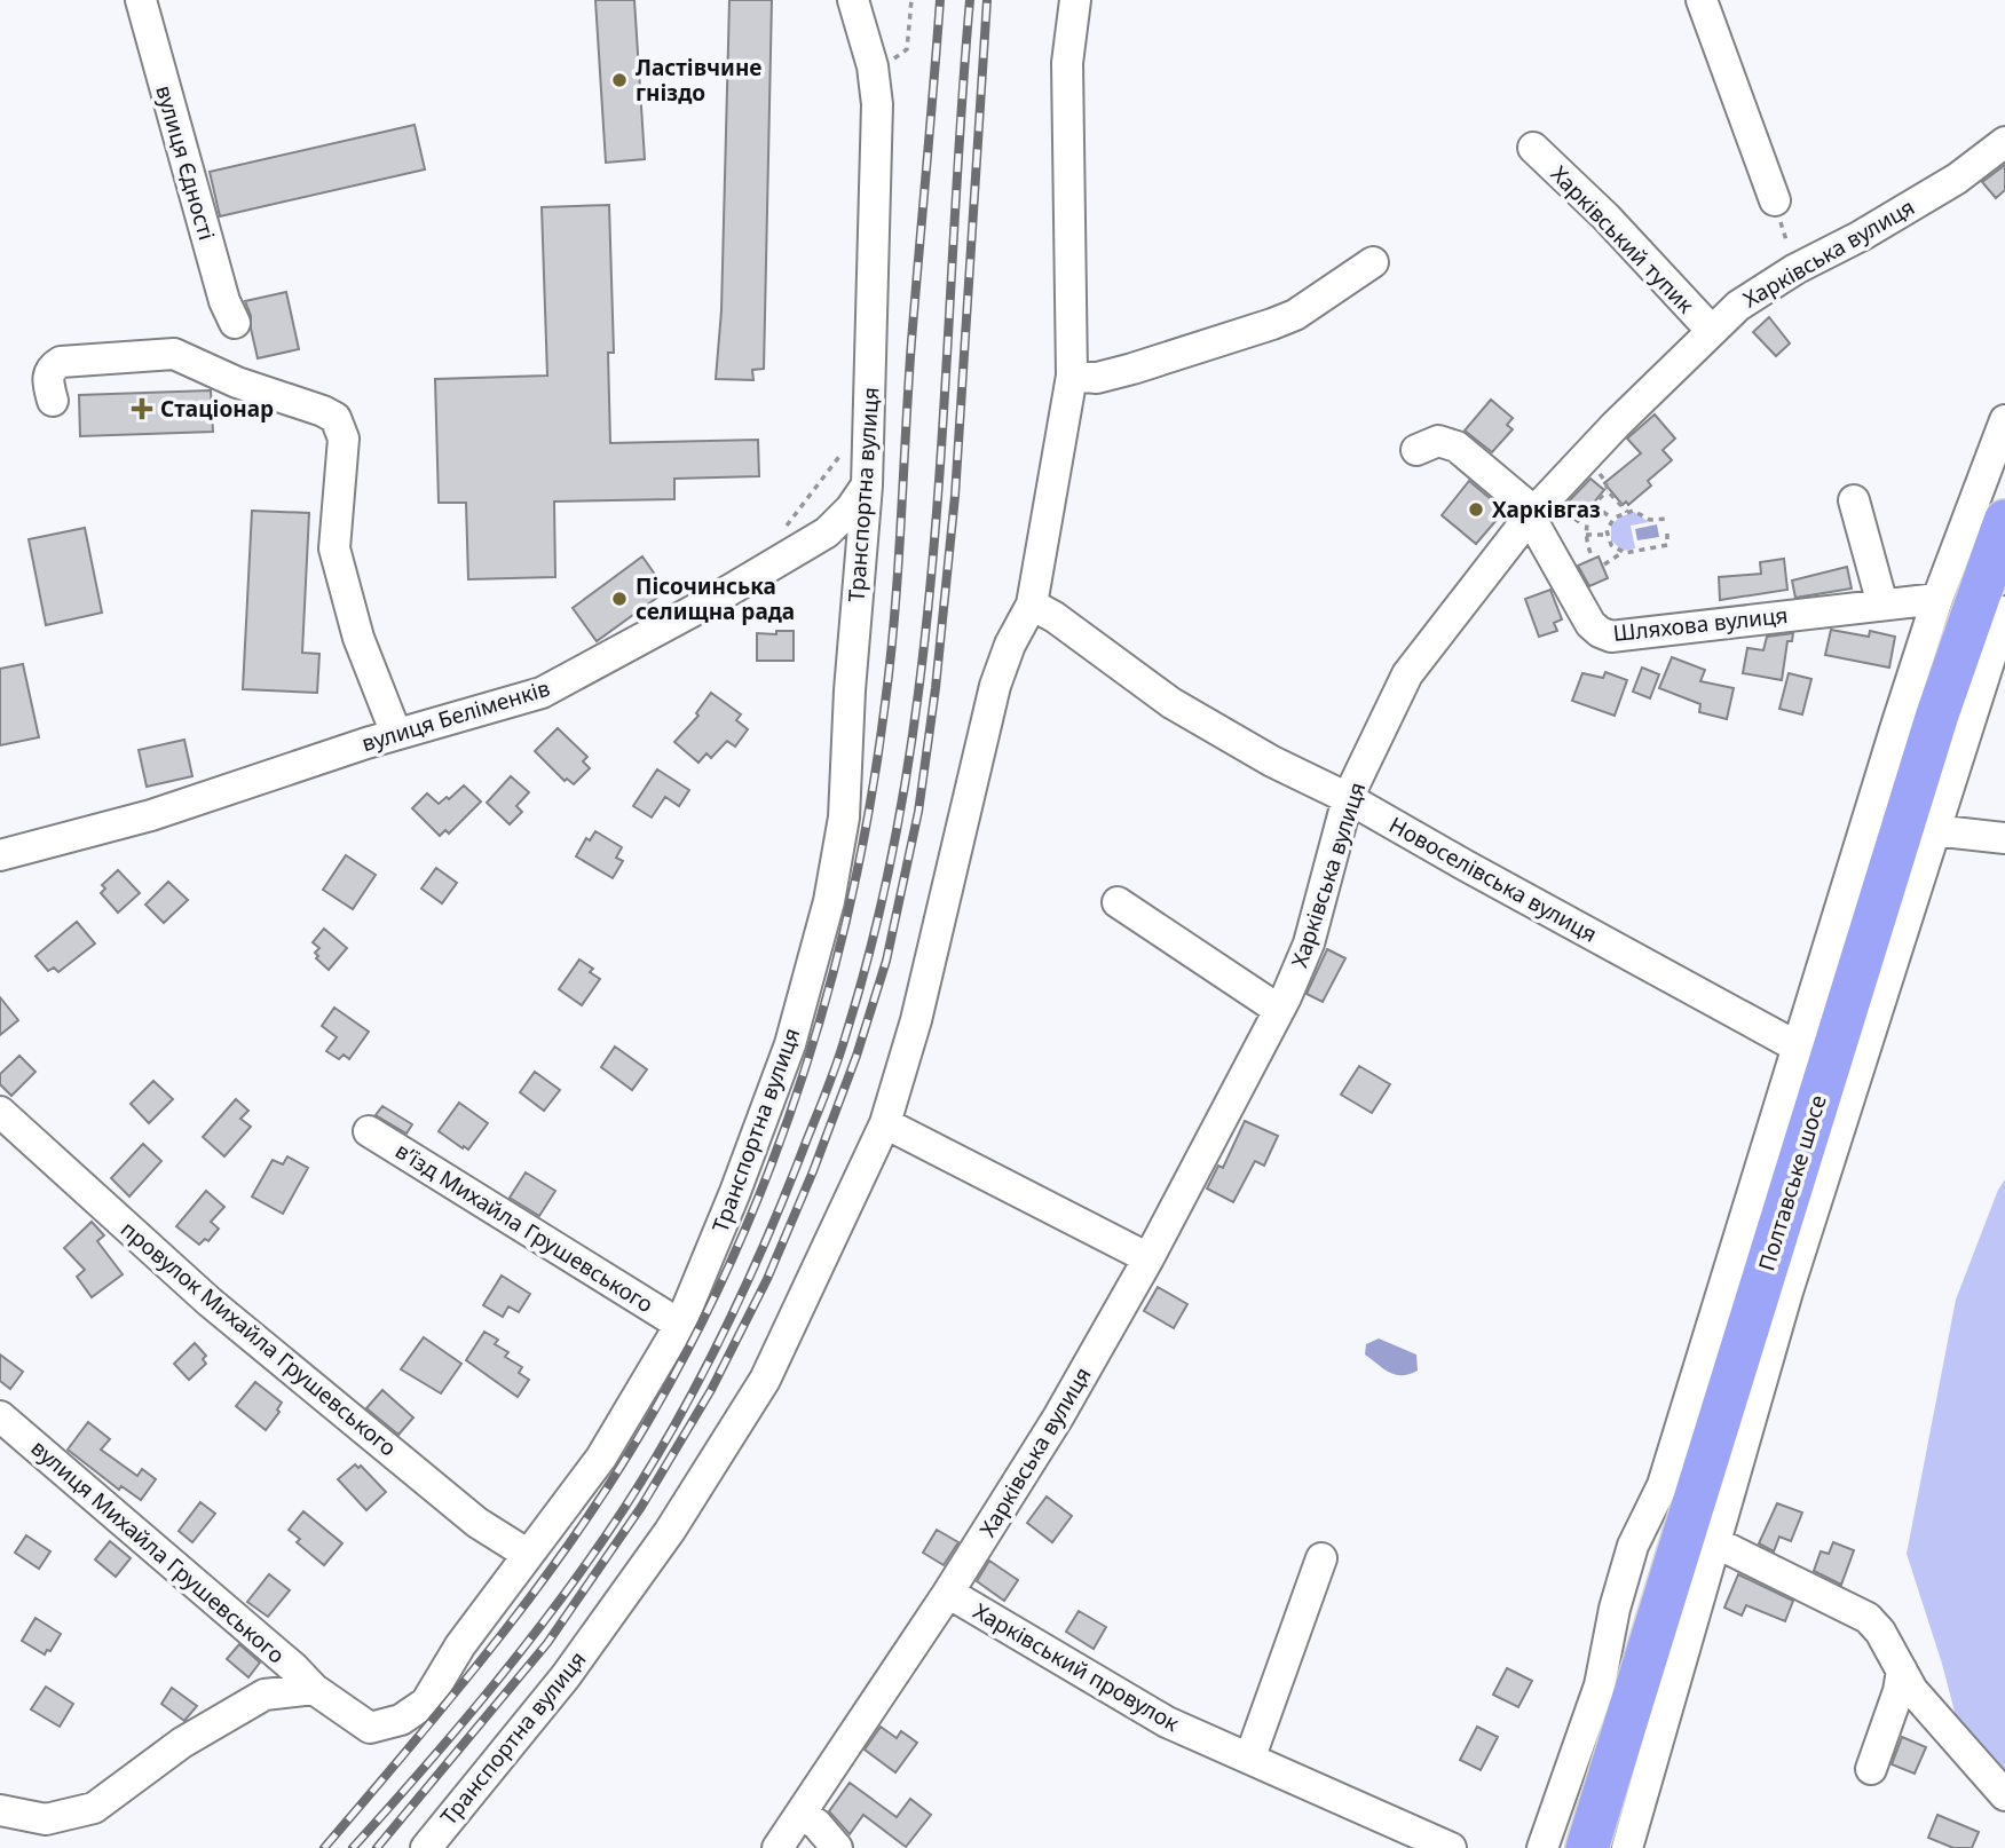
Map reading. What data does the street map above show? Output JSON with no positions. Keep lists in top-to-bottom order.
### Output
{
  "streets": {
    "highway": ["Полтавське шосе"],
    "street": [
      "вулиця Єдності",
      "Харківський тупик",
      "Харківська вулиця",
      "Транспортна вулиця",
      "Шляхова вулиця",
      "вулиця Беліменків",
      "Новоселівська вулиця",
      "в’їзд Михайла Грушевського",
      "провулок Михайла Грушевського",
      "вулиця Михайла Грушевського",
      "Харківський провулок"
    ]
  },
  "crossings": [
    ["Харківський тупик", "Харківська вулиця"],
    ["Харківська вулиця", "Шляхова вулиця"],
    ["Харківська вулиця", "Новоселівська вулиця"],
    ["Харківська вулиця", "Харківський провулок"],
    ["Транспортна вулиця", "вулиця Беліменків"],
    ["Транспортна вулиця", "Новоселівська вулиця"],
    ["Транспортна вулиця", "в’їзд Михайла Грушевського"],
    ["Транспортна вулиця", "провулок Михайла Грушевського"],
    ["Транспортна вулиця", "вулиця Михайла Грушевського"]
  ],
  "places": {
    "other": ["Ластівчине гніздо", "Харківгаз", "Пісочинська селищна рада"],
    "health": ["Стаціонар"]
  }
}
